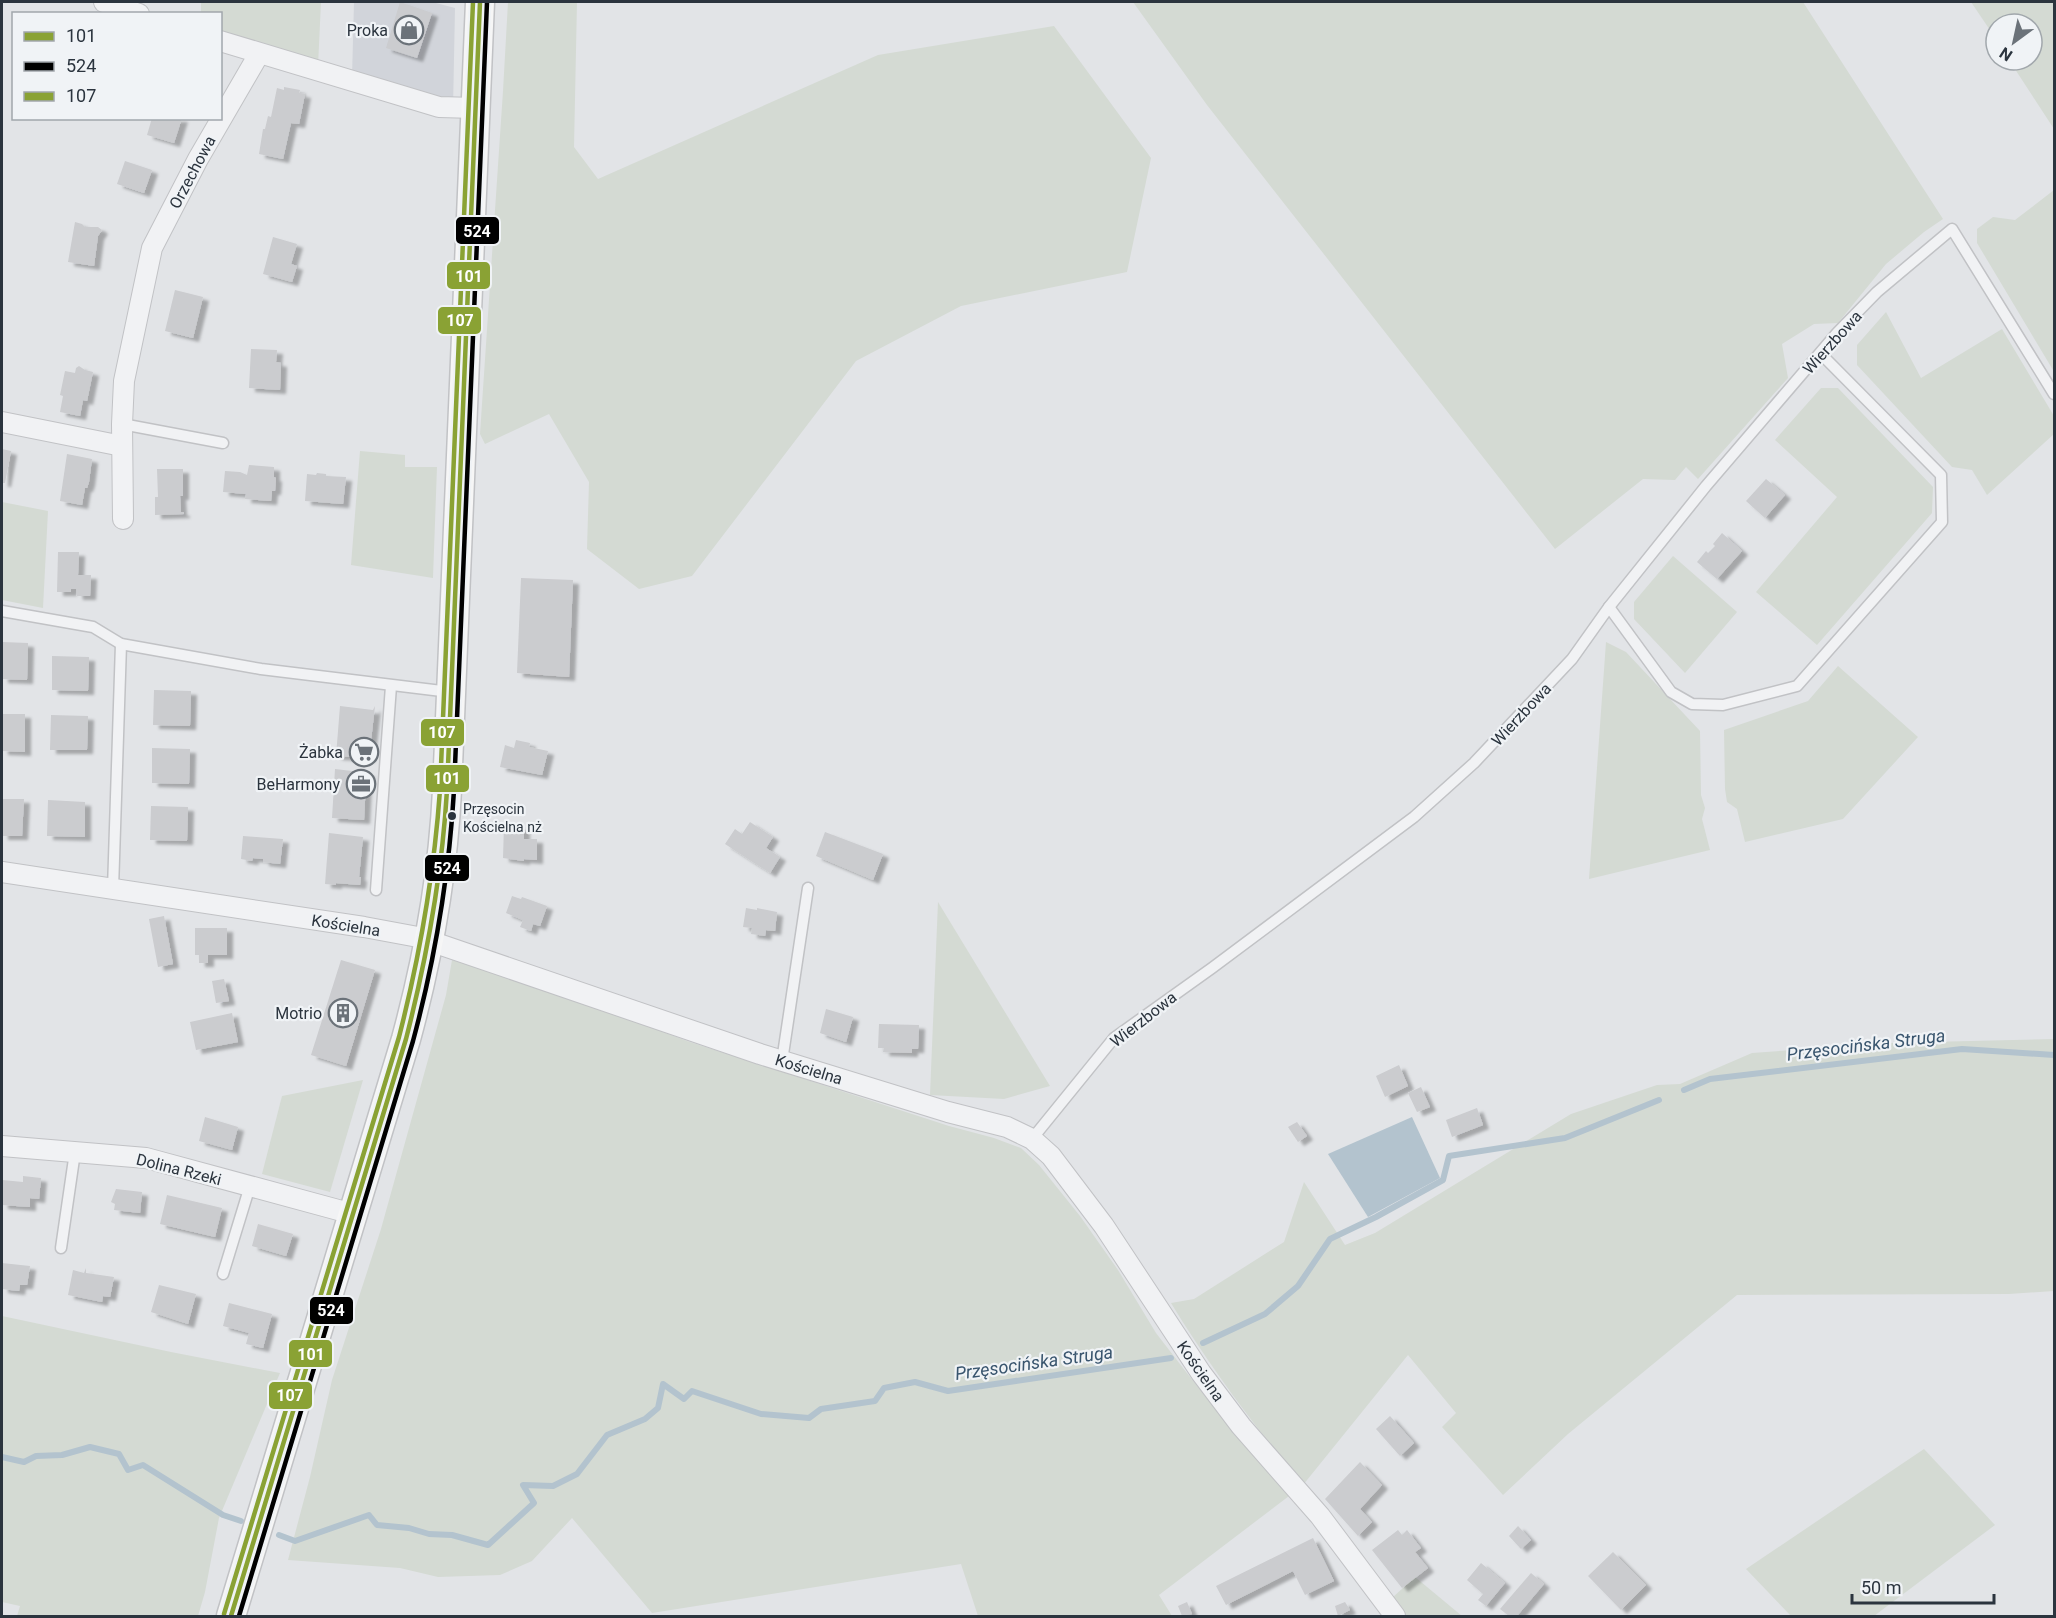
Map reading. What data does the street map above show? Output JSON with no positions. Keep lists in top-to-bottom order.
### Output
{
  "streets": {
    "street": ["Orzechowa", "Kościelna", "Dolina Rzeki"],
    "lane": ["Wierzbowa"]
  },
  "crossings": [
    ["Wierzbowa", "Kościelna"]
  ],
  "water": ["Przęsocińska Struga"],
  "places": {
    "shop": ["Proka"],
    "supermarket": ["Żabka"],
    "office": ["BeHarmony"],
    "other": ["Przęsocin Kościelna nż"],
    "building": ["Motrio"]
  },
  "lines": ["transit line 101", "transit line 524", "transit line 107"],
  "legend": ["101", "524", "107"],
  "scale_bar": "50 m",
  "north": "bottom left"
}
